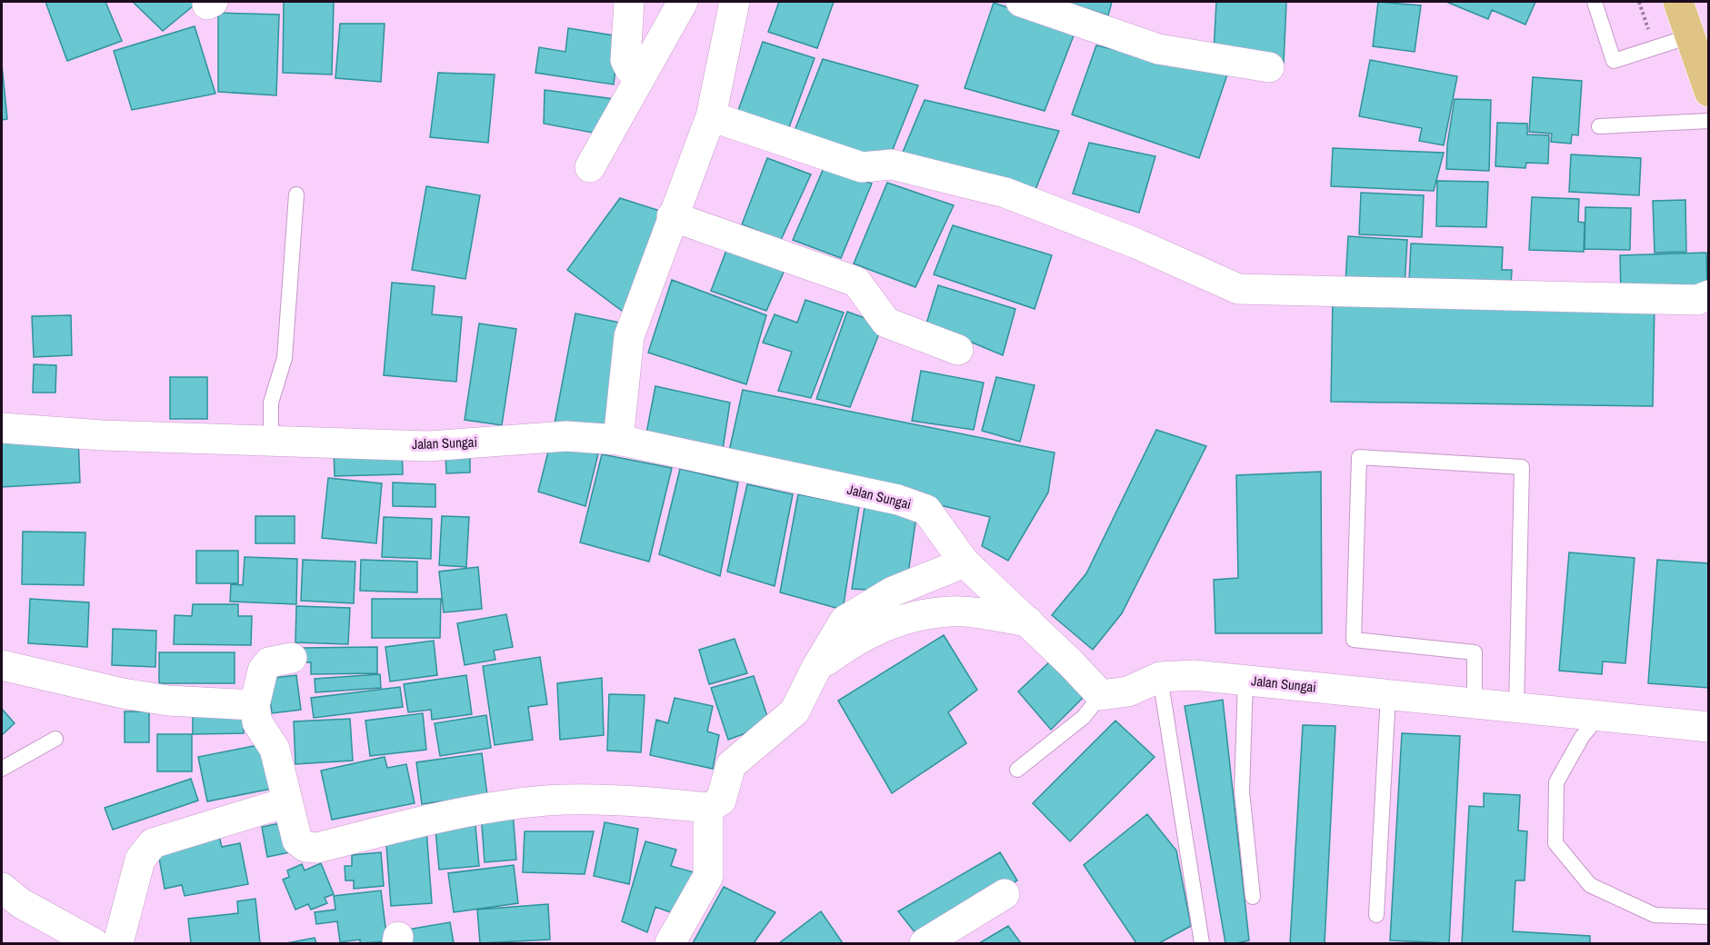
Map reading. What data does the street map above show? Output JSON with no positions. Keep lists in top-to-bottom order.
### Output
{
  "streets": {
    "street": ["Jalan Sungai"]
  }
}
